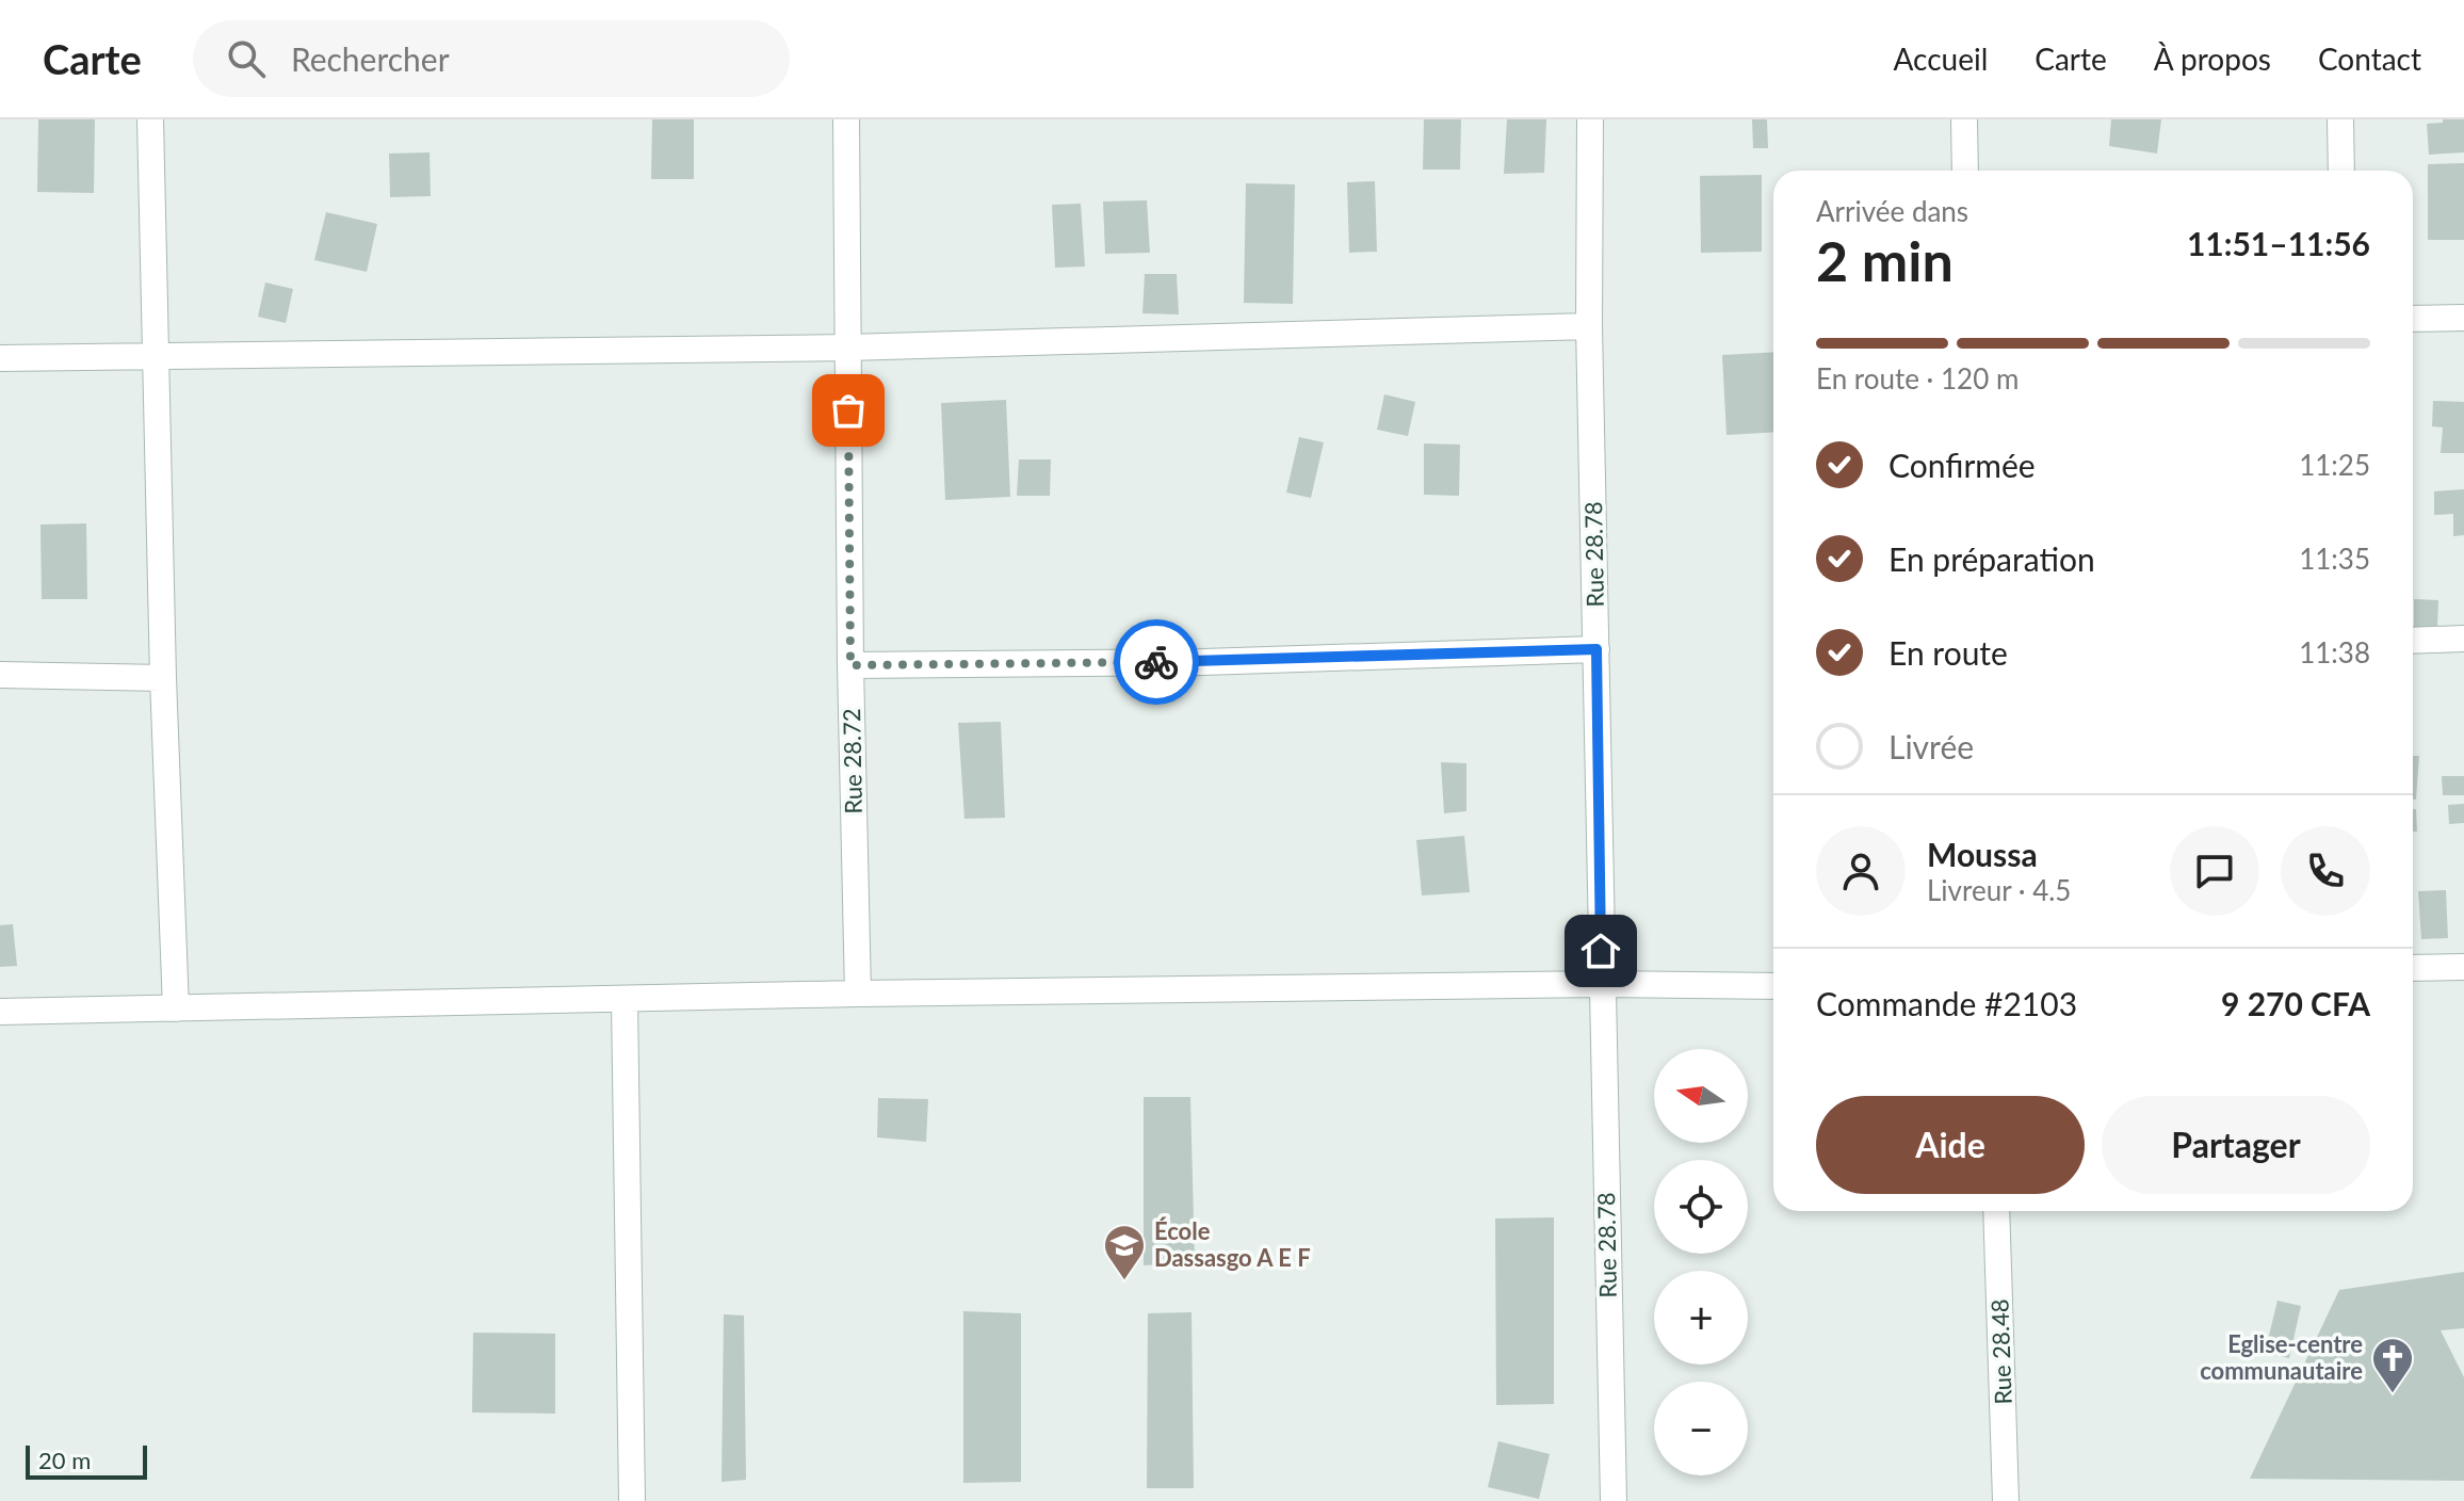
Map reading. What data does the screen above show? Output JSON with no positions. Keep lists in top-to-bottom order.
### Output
{
  "streets": {
    "street": ["Rue 28.78", "Rue 28.72", "Rue 28.48"]
  },
  "places": {
    "school or university": ["École Dassasgo A E F"],
    "church": ["Eglise-centre communautaire"]
  },
  "scale_bar": "20 m",
  "north": "left",
  "page": {
    "header": "Carte",
    "search": "Rechercher",
    "nav": [
      "Accueil",
      "Carte",
      "À propos",
      "Contact"
    ],
    "heading": ["2 min", "Arrivée dans", "11:51–11:56"],
    "panel": [
      "Moussa",
      "Livreur · 4.5",
      "Commande #2103",
      "9 270 CFA"
    ],
    "bar": "En route · 120 m",
    "list": [
      ["Confirmée", "11:25"],
      ["En préparation", "11:35"],
      ["En route", "11:38"],
      "Livrée"
    ],
    "map_buttons": ["+", "−"],
    "buttons": ["Aide", "Partager"],
    "scale": "20 m"
  }
}
